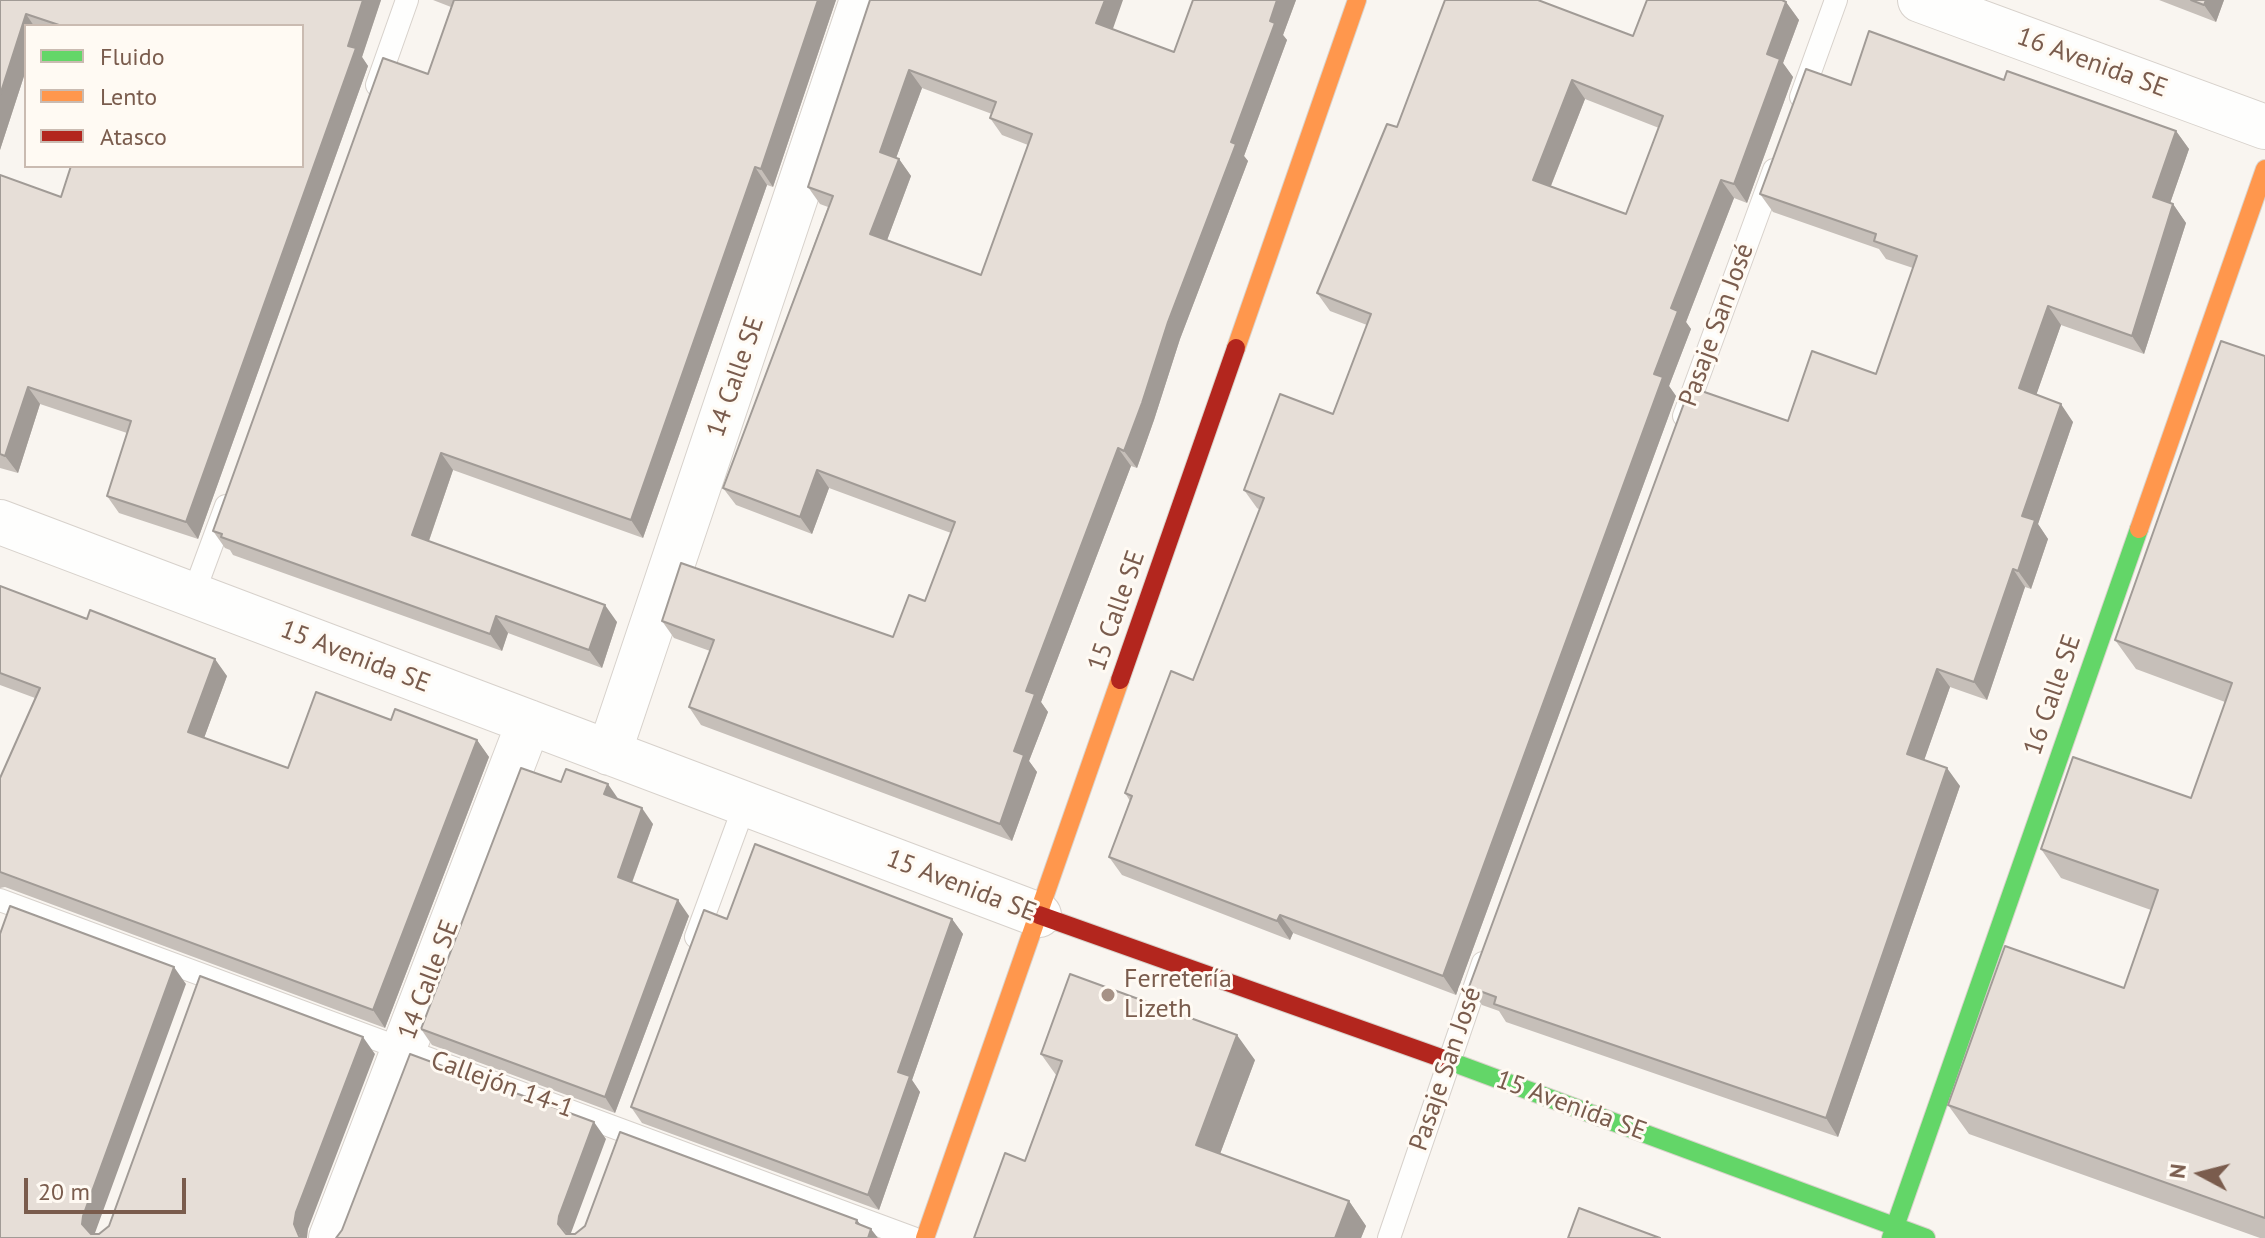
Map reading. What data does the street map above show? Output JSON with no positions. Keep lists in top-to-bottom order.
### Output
{
  "streets": {
    "street": [
      "16 Avenida SE",
      "14 Calle SE",
      "15 Calle SE",
      "15 Avenida SE",
      "16 Calle SE"
    ],
    "lane": ["Pasaje San José", "Callejón 14-1"]
  },
  "crossings": [
    ["Pasaje San José", "15 Avenida SE"],
    ["14 Calle SE", "15 Avenida SE"],
    ["14 Calle SE", "Callejón 14-1"],
    ["15 Calle SE", "15 Avenida SE"],
    ["15 Avenida SE", "16 Calle SE"]
  ],
  "places": ["Ferretería Lizeth"],
  "legend": ["Fluido", "Lento", "Atasco"],
  "scale_bar": "20 m",
  "north": "left"
}
